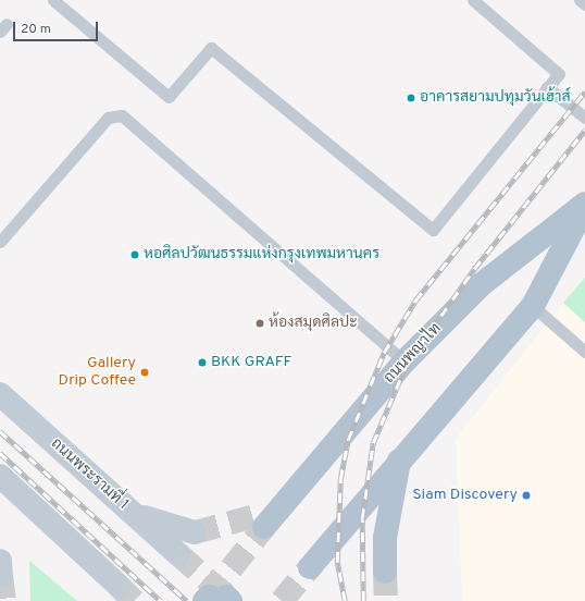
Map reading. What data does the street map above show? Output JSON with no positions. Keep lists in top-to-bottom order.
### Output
{
  "streets": {
    "main road": ["ถนนพญาไท", "ถนนพระรามที่ 1"]
  },
  "places": [
    "อาคารสยามปทุมวันเฮ้าส์",
    "หอศิลปวัฒนธรรมแห่งกรุงเทพมหานคร",
    "ห้องสมุดศิลปะ",
    "BKK GRAFF",
    "Gallery Drip Coffee",
    "Siam Discovery"
  ],
  "scale_bar": "20 m"
}
